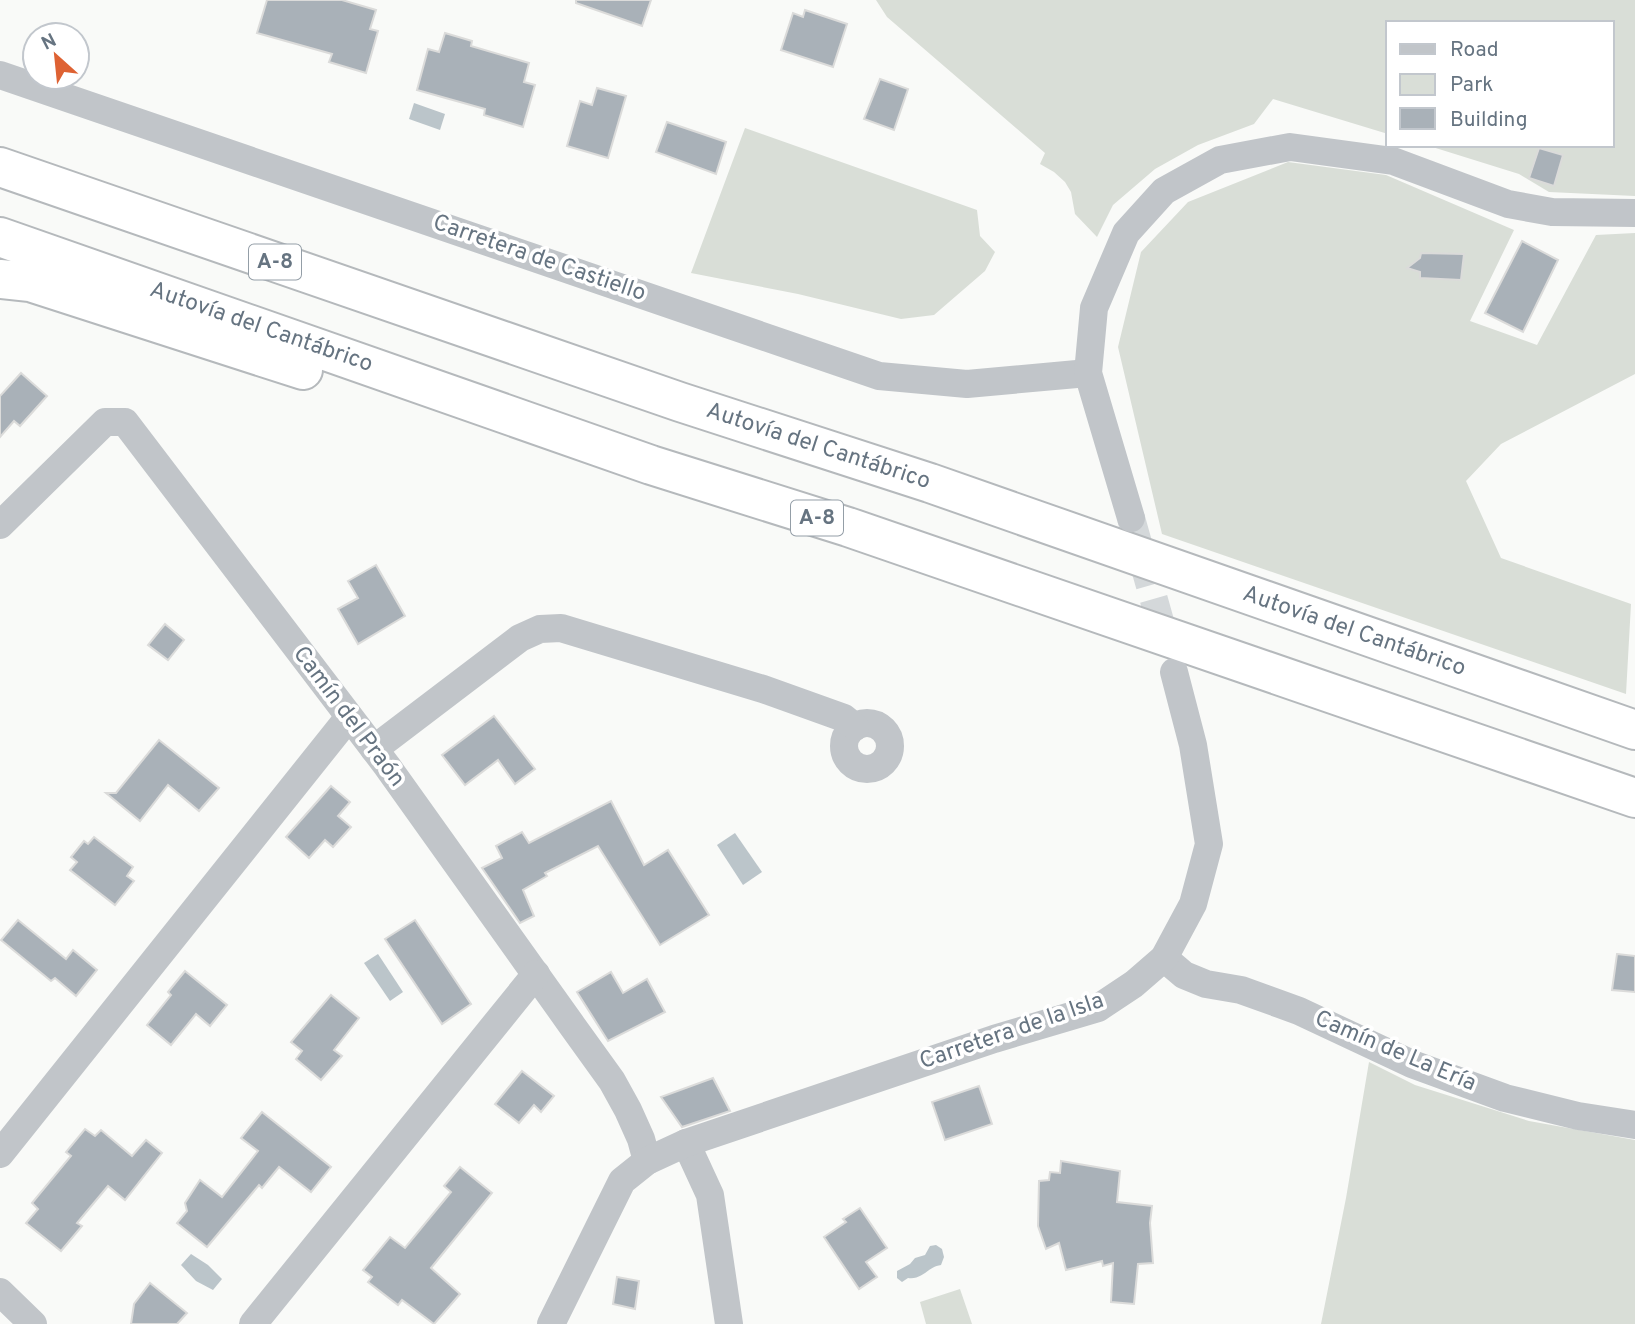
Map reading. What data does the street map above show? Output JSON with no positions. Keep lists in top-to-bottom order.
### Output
{
  "streets": {
    "highway": ["A-8", "Autovía del Cantábrico"],
    "street": [
      "Carretera de Castiello",
      "Camín del Praón",
      "Carretera de la Isla",
      "Camín de La Ería"
    ]
  },
  "crossings": [
    ["Camín del Praón", "Carretera de la Isla"],
    ["Carretera de la Isla", "Camín de La Ería"]
  ],
  "legend": ["Road", "Park", "Building"],
  "north": "top left"
}
